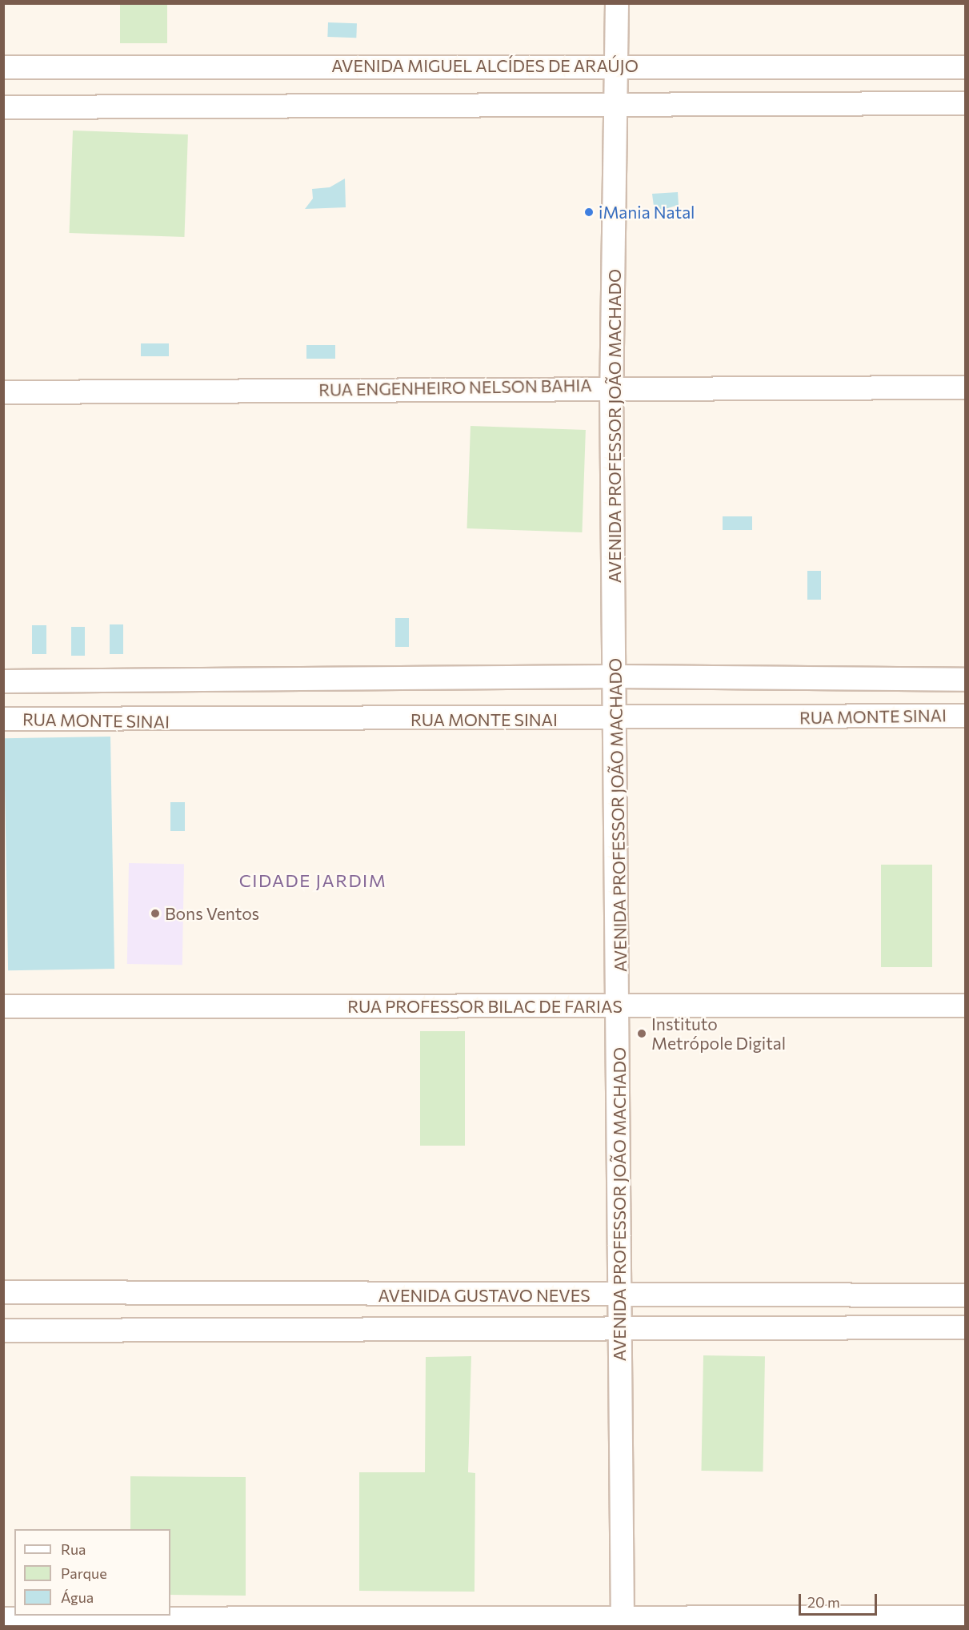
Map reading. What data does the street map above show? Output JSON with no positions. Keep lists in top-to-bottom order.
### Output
{
  "streets": {
    "street": [
      "AVENIDA MIGUEL ALCÍDES DE ARAÚJO",
      "RUA ENGENHEIRO NELSON BAHIA",
      "AVENIDA PROFESSOR JOÃO MACHADO",
      "RUA MONTE SINAI",
      "RUA PROFESSOR BILAC DE FARIAS",
      "AVENIDA GUSTAVO NEVES"
    ]
  },
  "crossings": [
    ["AVENIDA MIGUEL ALCÍDES DE ARAÚJO", "AVENIDA PROFESSOR JOÃO MACHADO"],
    ["RUA ENGENHEIRO NELSON BAHIA", "AVENIDA PROFESSOR JOÃO MACHADO"],
    ["AVENIDA PROFESSOR JOÃO MACHADO", "RUA MONTE SINAI"],
    ["AVENIDA PROFESSOR JOÃO MACHADO", "RUA PROFESSOR BILAC DE FARIAS"],
    ["AVENIDA PROFESSOR JOÃO MACHADO", "AVENIDA GUSTAVO NEVES"]
  ],
  "districts": ["CIDADE JARDIM"],
  "places": ["iMania Natal", "Bons Ventos", "Instituto Metrópole Digital"],
  "legend": ["Rua", "Parque", "Água"],
  "scale_bar": "20 m"
}
